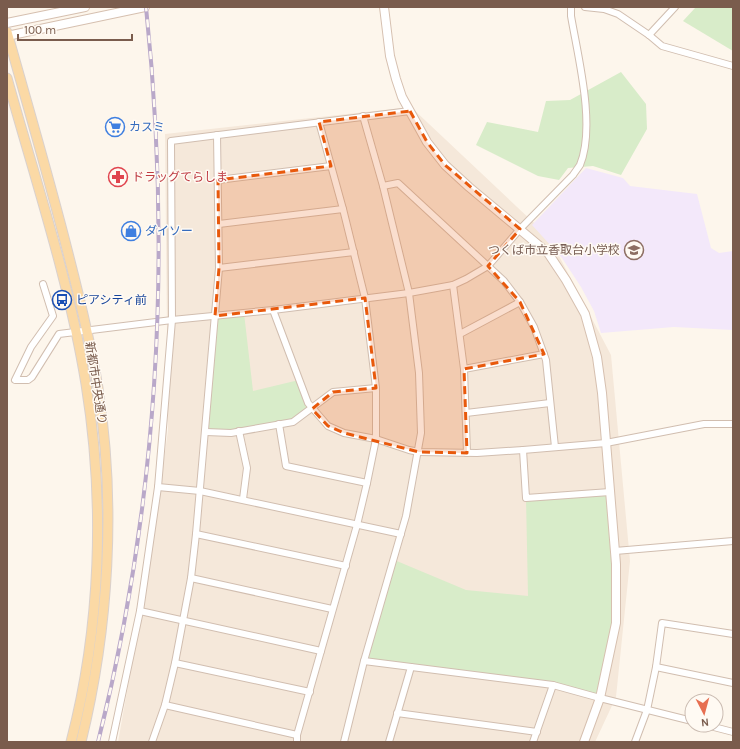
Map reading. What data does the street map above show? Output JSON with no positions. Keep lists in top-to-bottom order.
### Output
{
  "streets": {
    "main road": ["新都市中央通り"]
  },
  "places": {
    "supermarket": ["カスミ"],
    "pharmacy": ["ドラッグてらしま"],
    "shop": ["ダイソー"],
    "school or university": ["つくば市立香取台小学校"],
    "bus stop": ["ピアシティ前"]
  },
  "scale_bar": "100 m",
  "north": "bottom"
}
